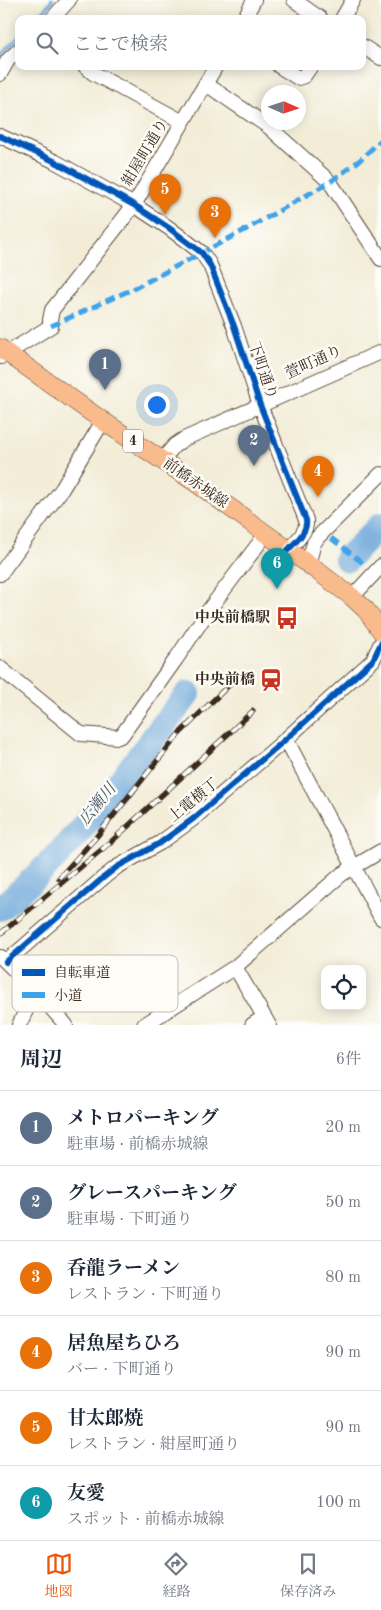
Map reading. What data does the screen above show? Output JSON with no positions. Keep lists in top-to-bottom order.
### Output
{
  "streets": {
    "main road": ["4", "前橋赤城線"],
    "street": [
      "紺屋町通り",
      "萱町通り",
      "下町通り",
      "上電横丁"
    ]
  },
  "crossings": [
    ["紺屋町通り", "下町通り"],
    ["紺屋町通り", "前橋赤城線"],
    ["萱町通り", "下町通り"],
    ["萱町通り", "前橋赤城線"]
  ],
  "water": ["広瀬川"],
  "places": {
    "bus stop": ["中央前橋駅"],
    "station": ["中央前橋"]
  },
  "legend": ["自転車道", "小道"],
  "north": "right",
  "page": {
    "search": "ここで検索",
    "pins": [
      "5",
      "3",
      "1",
      "2",
      "4",
      "6"
    ],
    "heading": ["周辺", "6件"],
    "list": [
      {
        "mark": "1",
        "name": "メトロパーキング",
        "note": "駐車場 · 前橋赤城線",
        "value": "20 m"
      },
      {
        "mark": "2",
        "name": "グレースパーキング",
        "note": "駐車場 · 下町通り",
        "value": "50 m"
      },
      {
        "mark": "3",
        "name": "呑龍ラーメン",
        "note": "レストラン · 下町通り",
        "value": "80 m"
      },
      {
        "mark": "4",
        "name": "居魚屋ちひろ",
        "note": "バー · 下町通り",
        "value": "90 m"
      },
      {
        "mark": "5",
        "name": "甘太郎焼",
        "note": "レストラン · 紺屋町通り",
        "value": "90 m"
      },
      {
        "mark": "6",
        "name": "友愛",
        "note": "スポット · 前橋赤城線",
        "value": "100 m"
      }
    ],
    "nav": ["地図", "経路", "保存済み"]
  }
}
